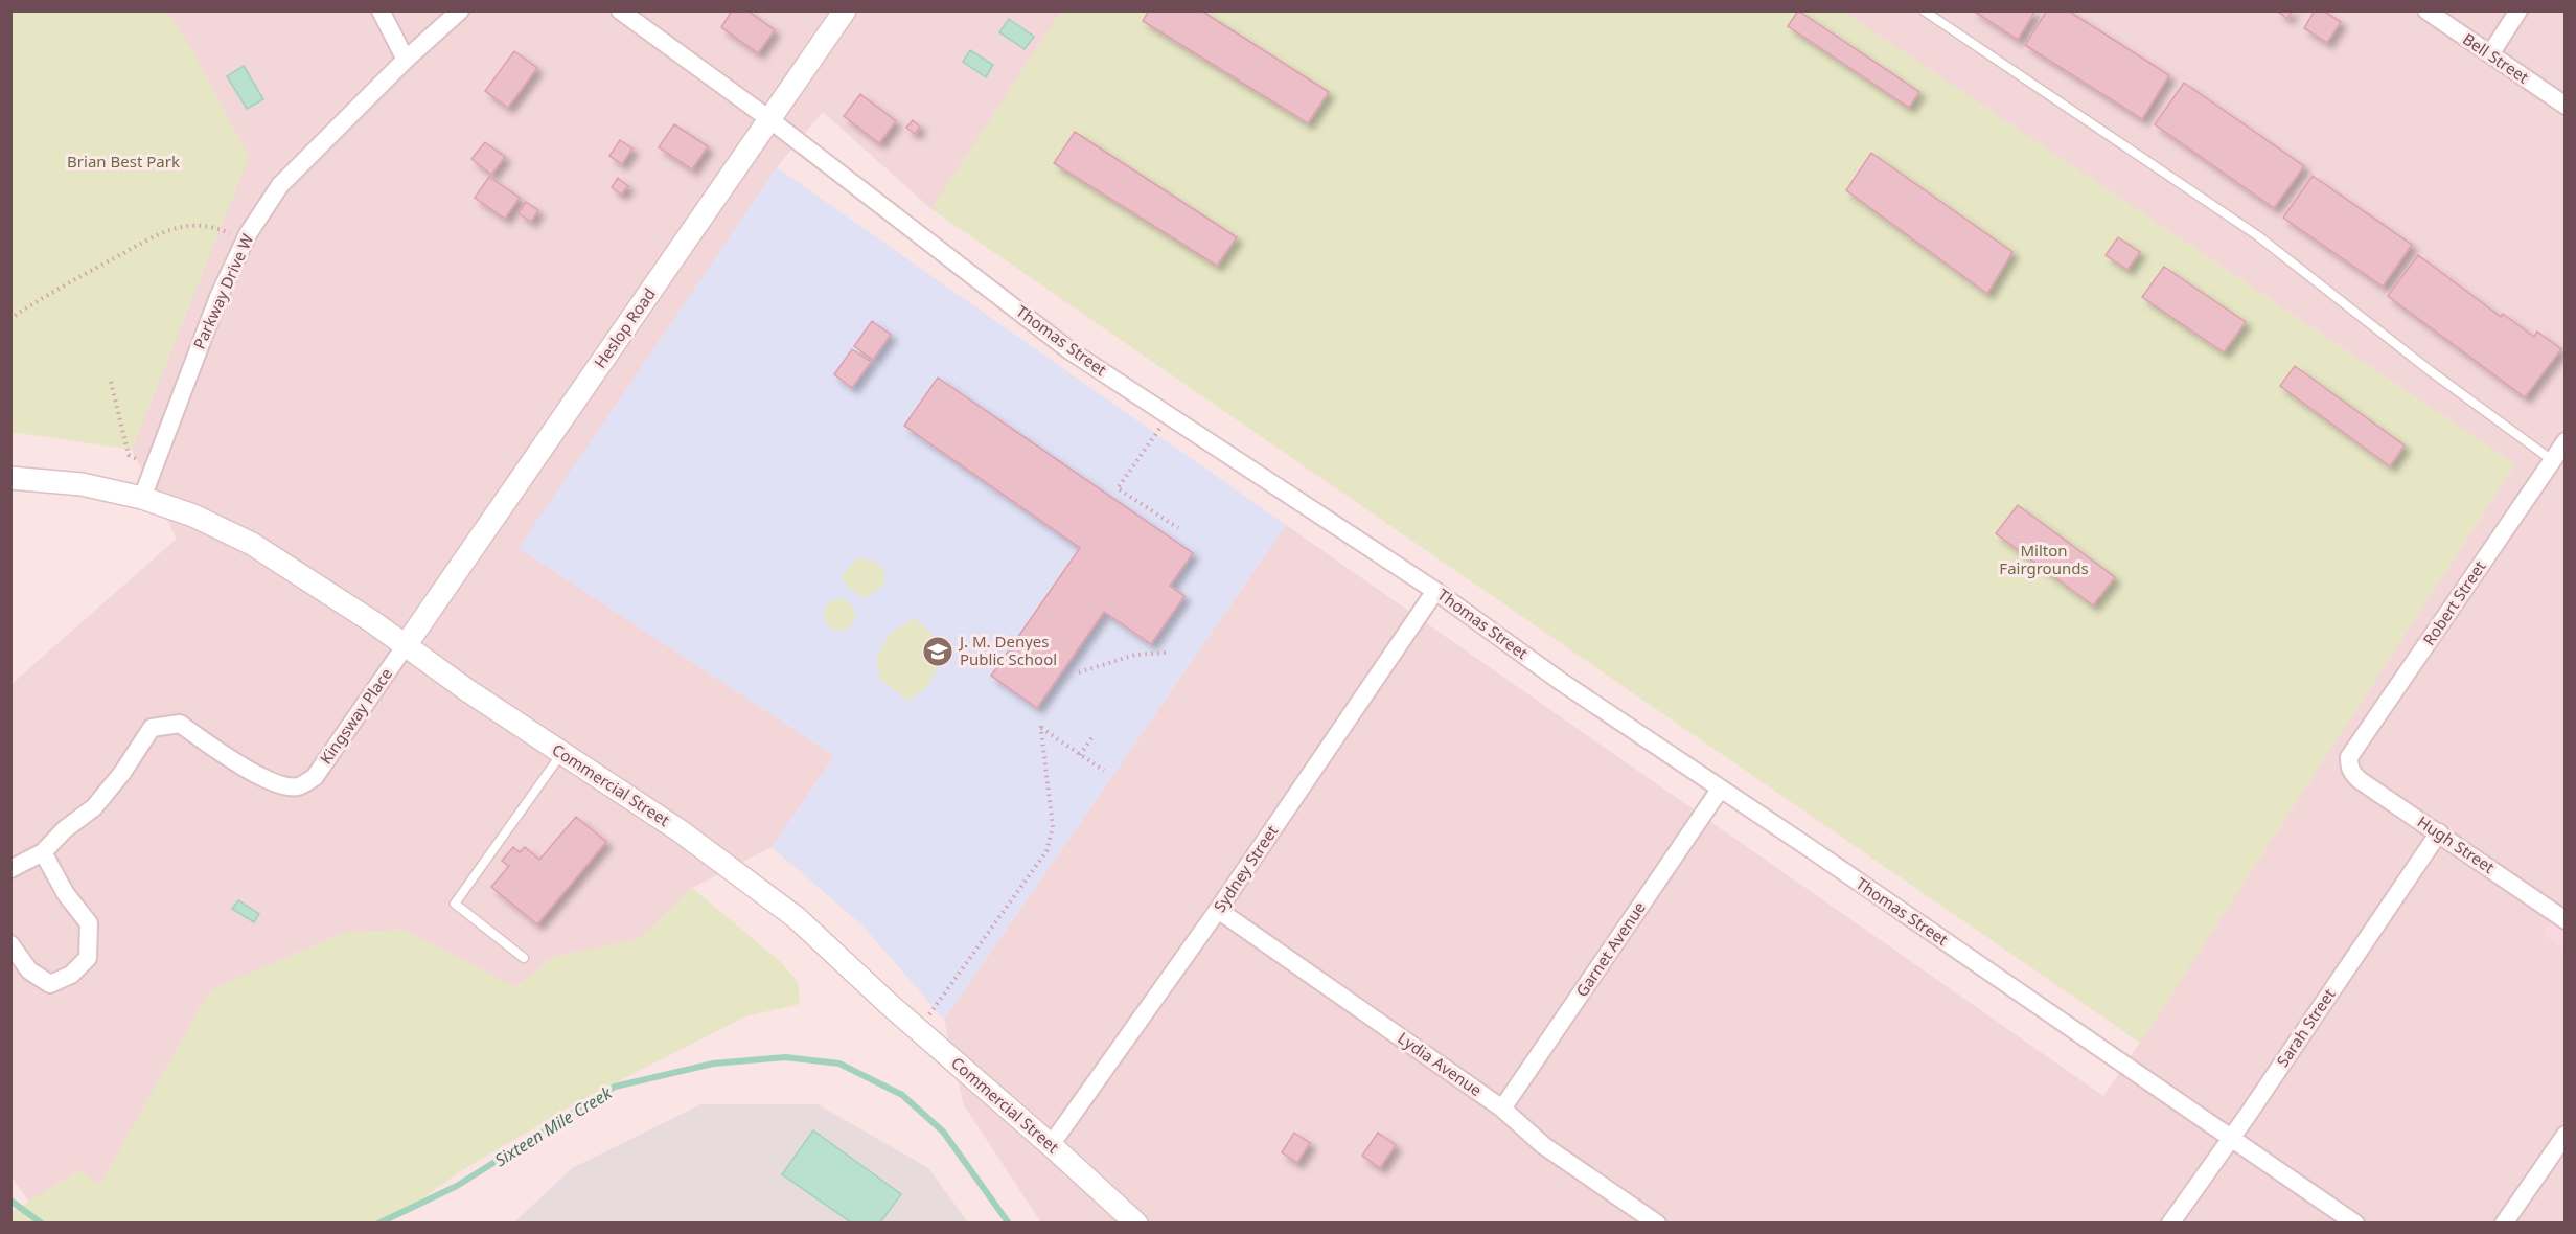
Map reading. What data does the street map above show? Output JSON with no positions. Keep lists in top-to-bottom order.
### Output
{
  "streets": {
    "street": [
      "Bell Street",
      "Parkway Drive W",
      "Heslop Road",
      "Thomas Street",
      "Robert Street",
      "Kingsway Place",
      "Commercial Street",
      "Hugh Street",
      "Sydney Street",
      "Garnet Avenue",
      "Sarah Street",
      "Lydia Avenue"
    ]
  },
  "crossings": [
    ["Parkway Drive W", "Commercial Street"],
    ["Heslop Road", "Thomas Street"],
    ["Heslop Road", "Kingsway Place"],
    ["Heslop Road", "Commercial Street"],
    ["Thomas Street", "Sydney Street"],
    ["Thomas Street", "Garnet Avenue"],
    ["Thomas Street", "Sarah Street"],
    ["Robert Street", "Hugh Street"],
    ["Kingsway Place", "Commercial Street"],
    ["Commercial Street", "Sydney Street"],
    ["Hugh Street", "Sarah Street"],
    ["Sydney Street", "Lydia Avenue"],
    ["Garnet Avenue", "Lydia Avenue"]
  ],
  "water": ["Sixteen Mile Creek"],
  "parks": ["Brian Best Park", "Milton Fairgrounds"],
  "places": {
    "school or university": ["J. M. Denyes Public School"]
  }
}
